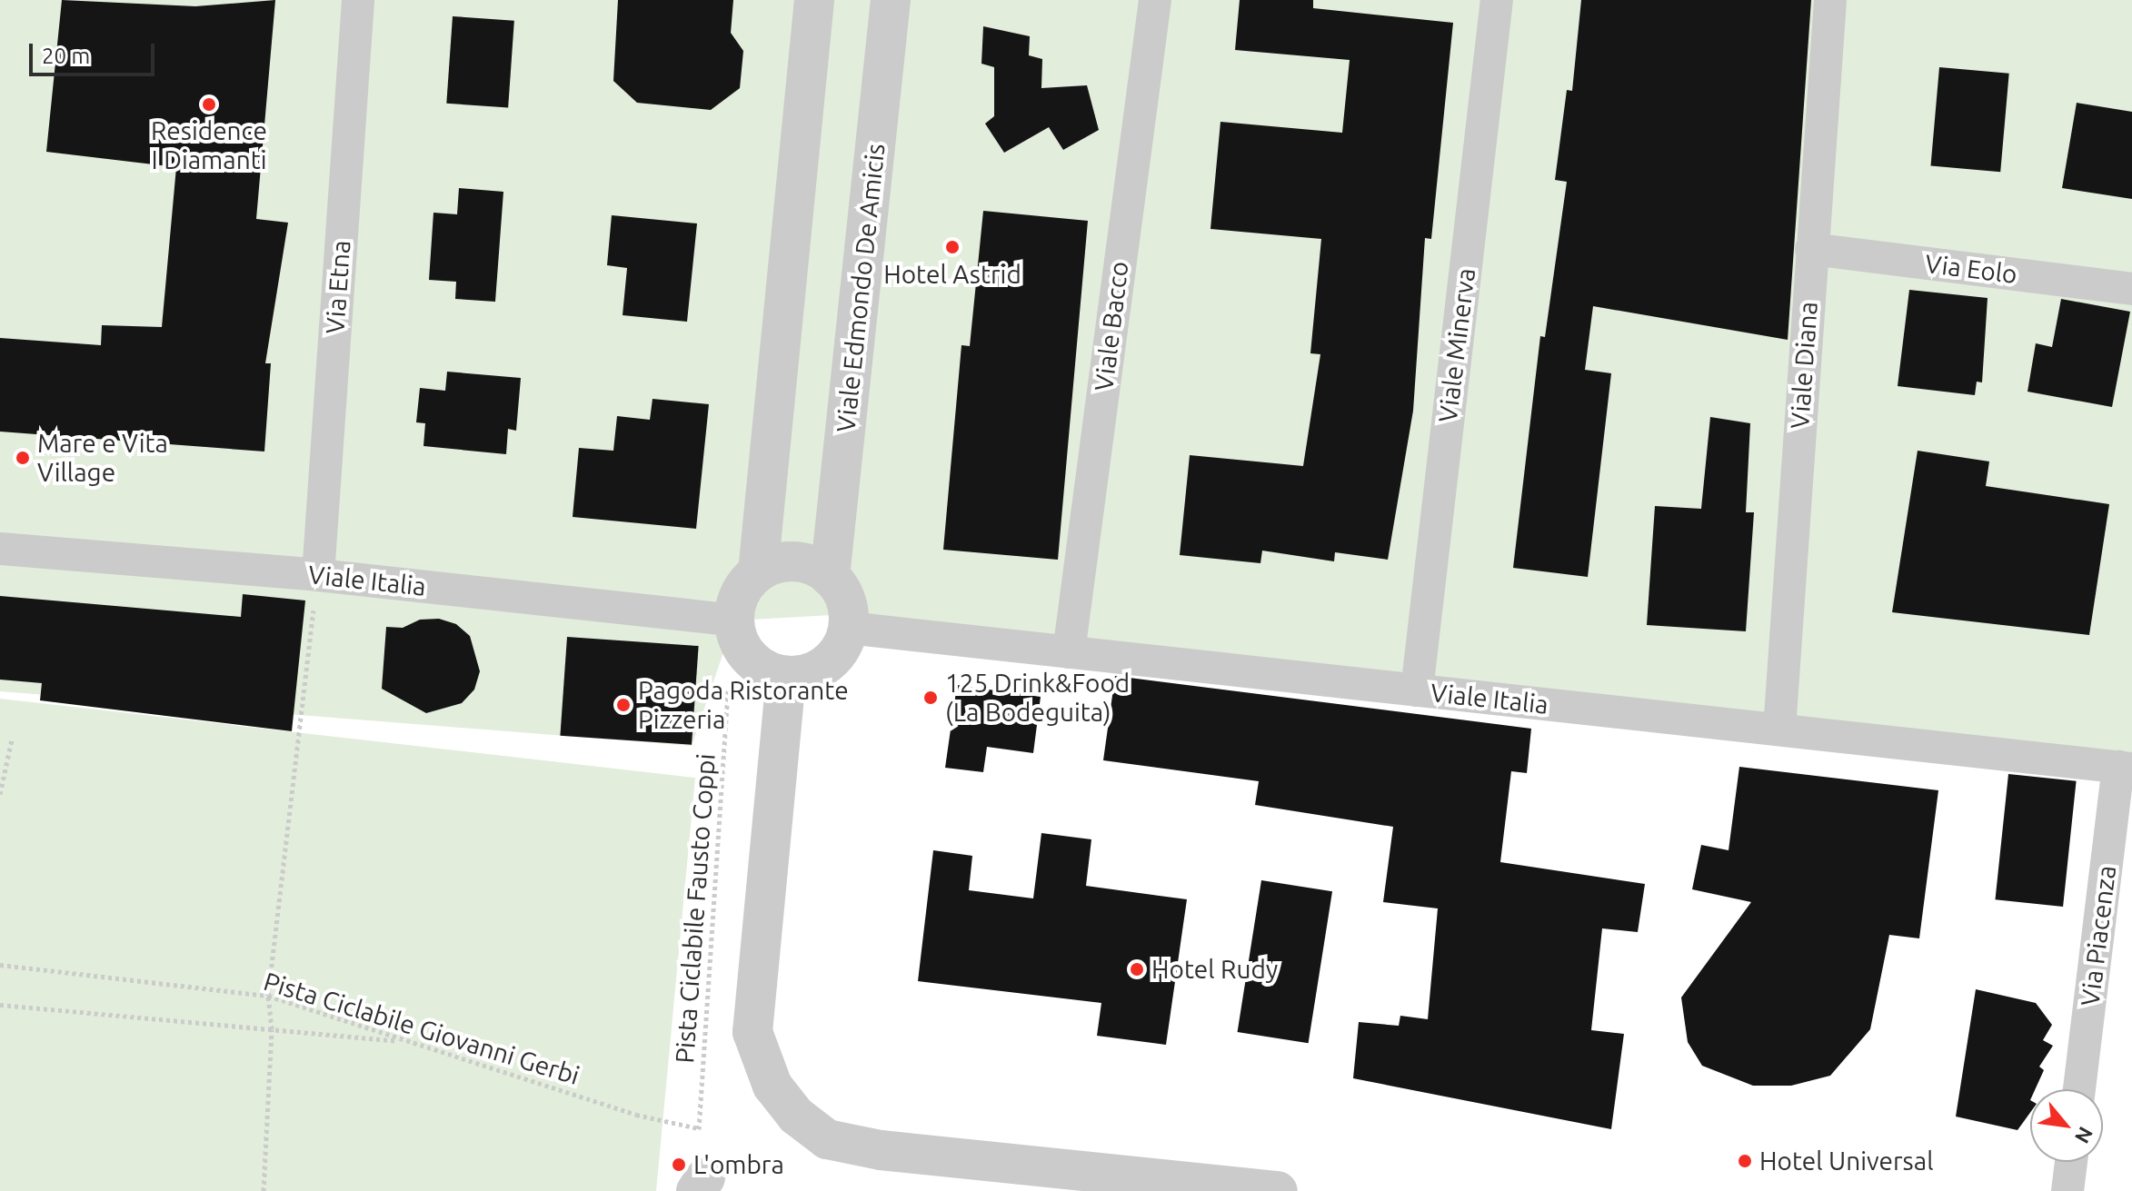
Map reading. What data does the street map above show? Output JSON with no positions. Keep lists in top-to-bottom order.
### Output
{
  "streets": {
    "street": [
      "Via Eolo",
      "Via Etna",
      "Viale Edmondo De Amicis",
      "Viale Bacco",
      "Viale Minerva",
      "Viale Diana",
      "Viale Italia",
      "Via Piacenza"
    ],
    "path": ["Pista Ciclabile Fausto Coppi", "Pista Ciclabile Giovanni Gerbi"]
  },
  "crossings": [
    ["Via Eolo", "Viale Diana"],
    ["Via Etna", "Viale Italia"],
    ["Viale Edmondo De Amicis", "Viale Italia"],
    ["Viale Bacco", "Viale Italia"],
    ["Viale Minerva", "Viale Italia"],
    ["Viale Diana", "Viale Italia"],
    ["Viale Italia", "Via Piacenza"],
    ["Pista Ciclabile Fausto Coppi", "Pista Ciclabile Giovanni Gerbi"]
  ],
  "places": [
    "Residence I Diamanti",
    "Hotel Astrid",
    "Mare e Vita Village",
    "125 Drink&Food (La Bodeguita)",
    "Pagoda Ristorante Pizzeria",
    "Hotel Rudy",
    "Hotel Universal",
    "L'ombra"
  ],
  "scale_bar": "20 m",
  "north": "bottom right"
}
